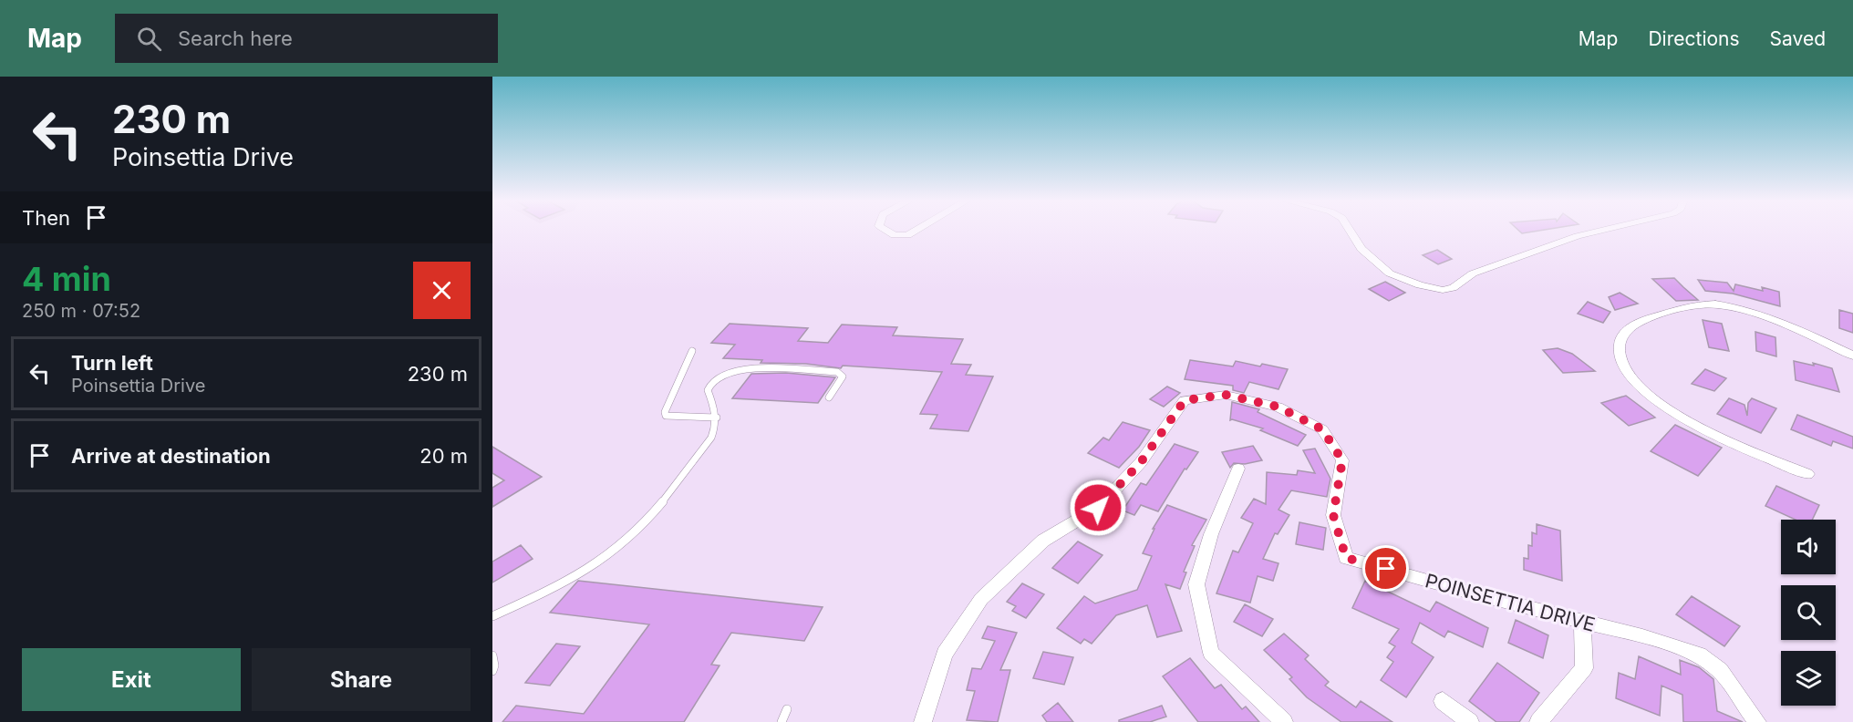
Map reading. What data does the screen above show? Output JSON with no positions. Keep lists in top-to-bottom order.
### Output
{
  "streets": {
    "street": ["POINSETTIA DRIVE"]
  },
  "page": {
    "header": "Map",
    "search": "Search here",
    "nav": ["Map", "Directions", "Saved"],
    "turn": ["230 m", "Poinsettia Drive"],
    "then": "Then",
    "heading": ["4 min", "250 m · 07:52"],
    "list": [
      {
        "name": "Turn left",
        "note": "Poinsettia Drive",
        "value": "230 m"
      },
      {
        "name": "Arrive at destination",
        "value": "20 m"
      }
    ],
    "buttons": ["Exit", "Share"]
  }
}
